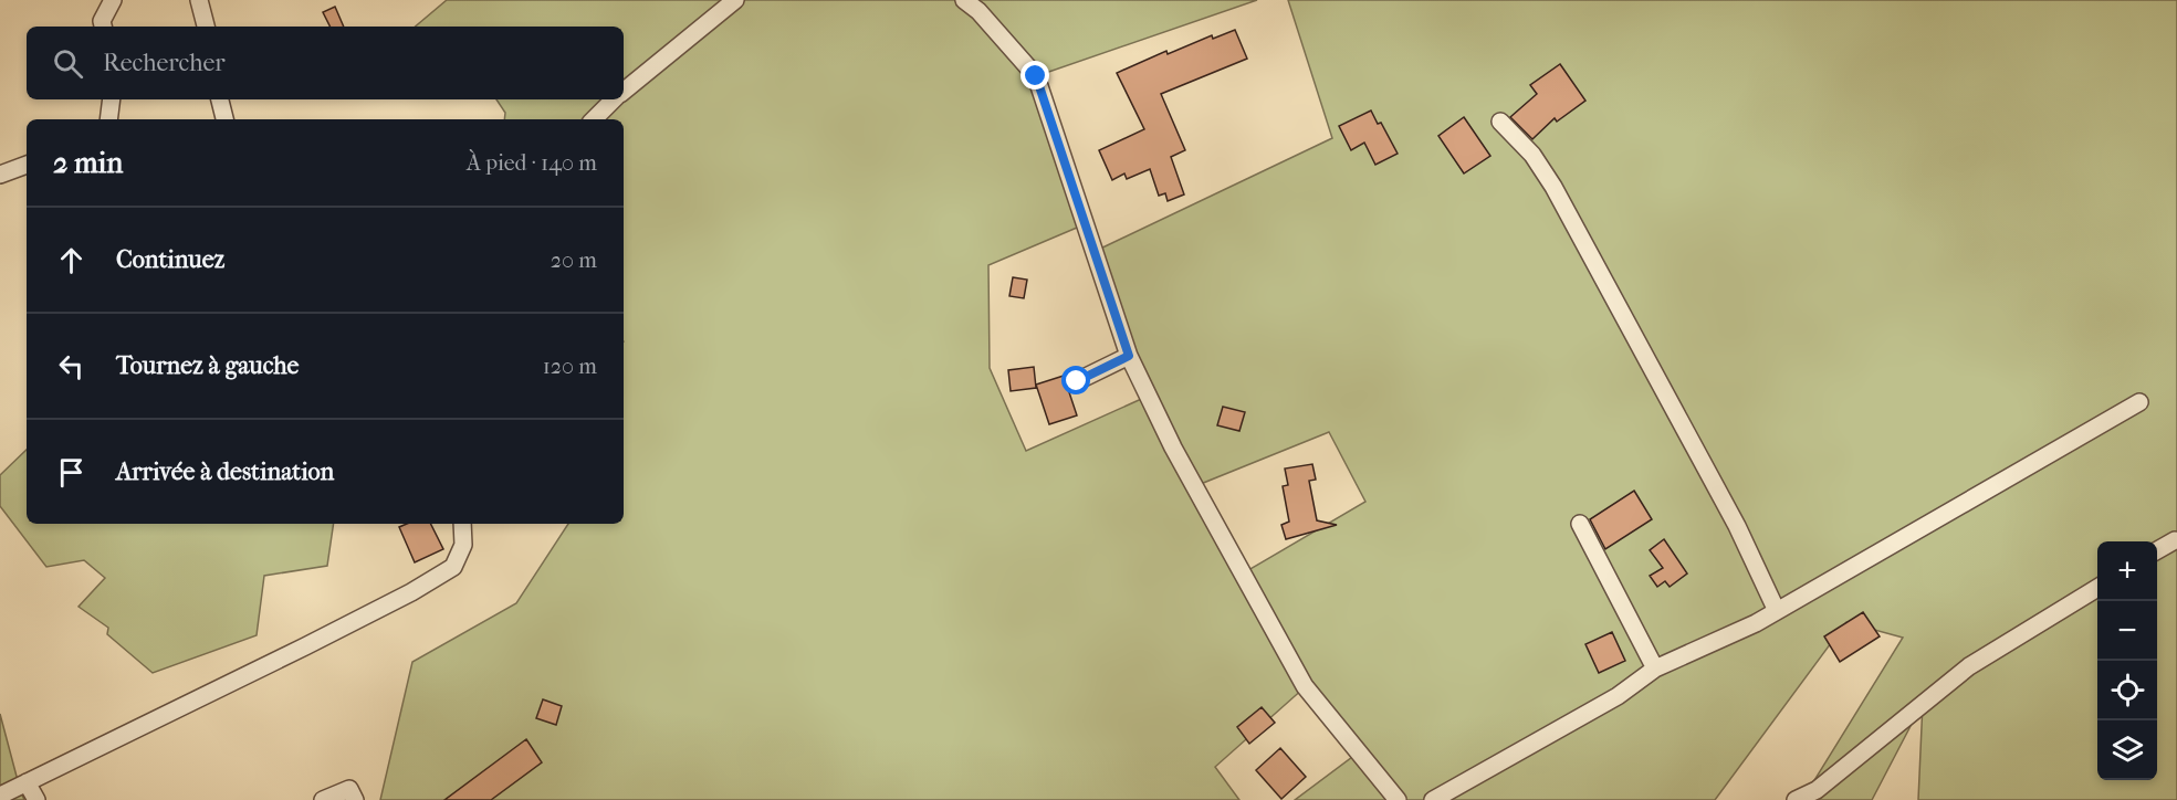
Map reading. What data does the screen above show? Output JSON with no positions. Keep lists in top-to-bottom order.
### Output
{
  "page": {
    "search": "Rechercher",
    "heading": ["2 min", "À pied · 140 m"],
    "list": [
      ["Continuez", "20 m"],
      ["Tournez à gauche", "120 m"],
      "Arrivée à destination"
    ],
    "map_buttons": ["+", "−"]
  }
}
